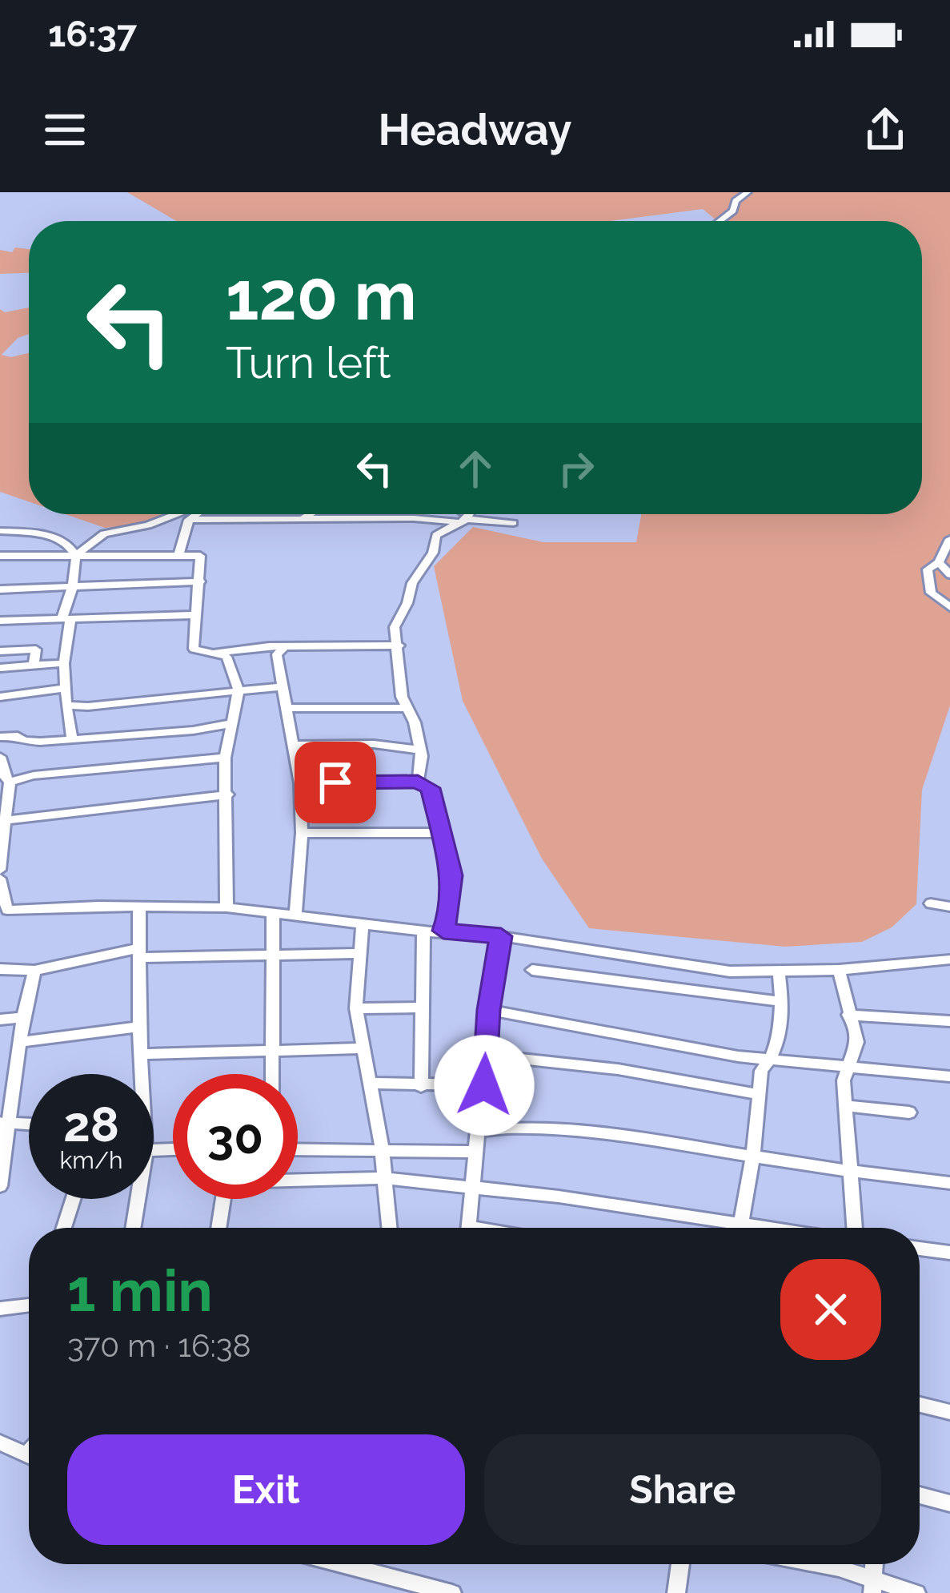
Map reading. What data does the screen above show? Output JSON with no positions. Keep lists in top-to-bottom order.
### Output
{
  "page": {
    "status": "16:37",
    "header": "Headway",
    "turn": ["120 m", "Turn left"],
    "speed": "28 km/h",
    "limit": "30",
    "heading": ["1 min", "370 m · 16:38"],
    "buttons": ["Exit", "Share"]
  }
}
